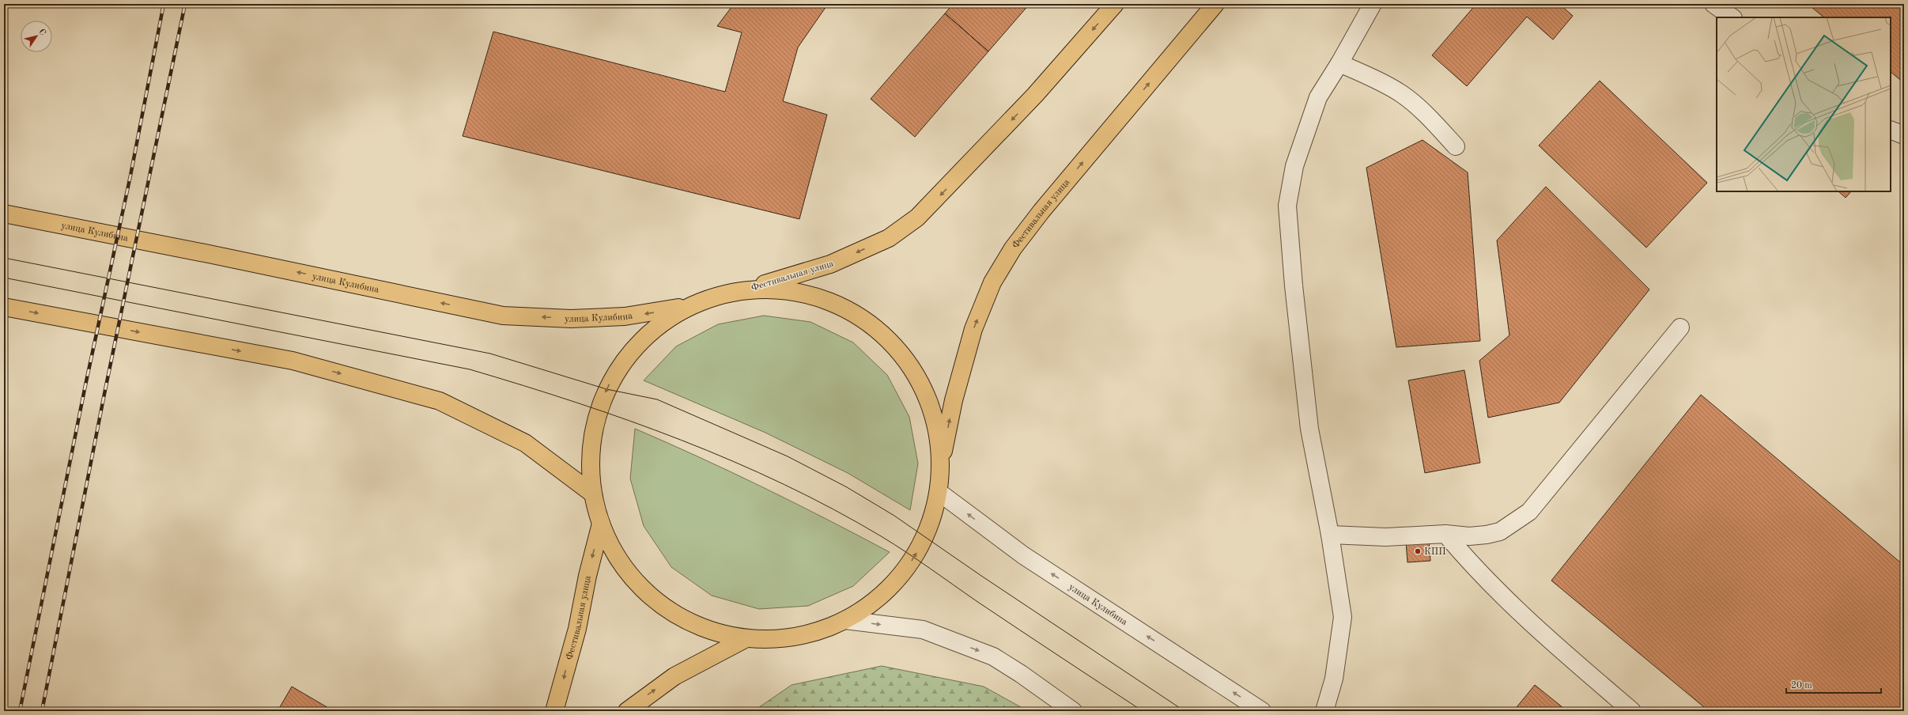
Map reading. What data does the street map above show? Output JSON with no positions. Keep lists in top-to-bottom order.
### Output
{
  "streets": {
    "main road": ["Фестивальная улица", "улица Кулибина"]
  },
  "places": ["КПП"],
  "scale_bar": "20 m",
  "north": "top right"
}
